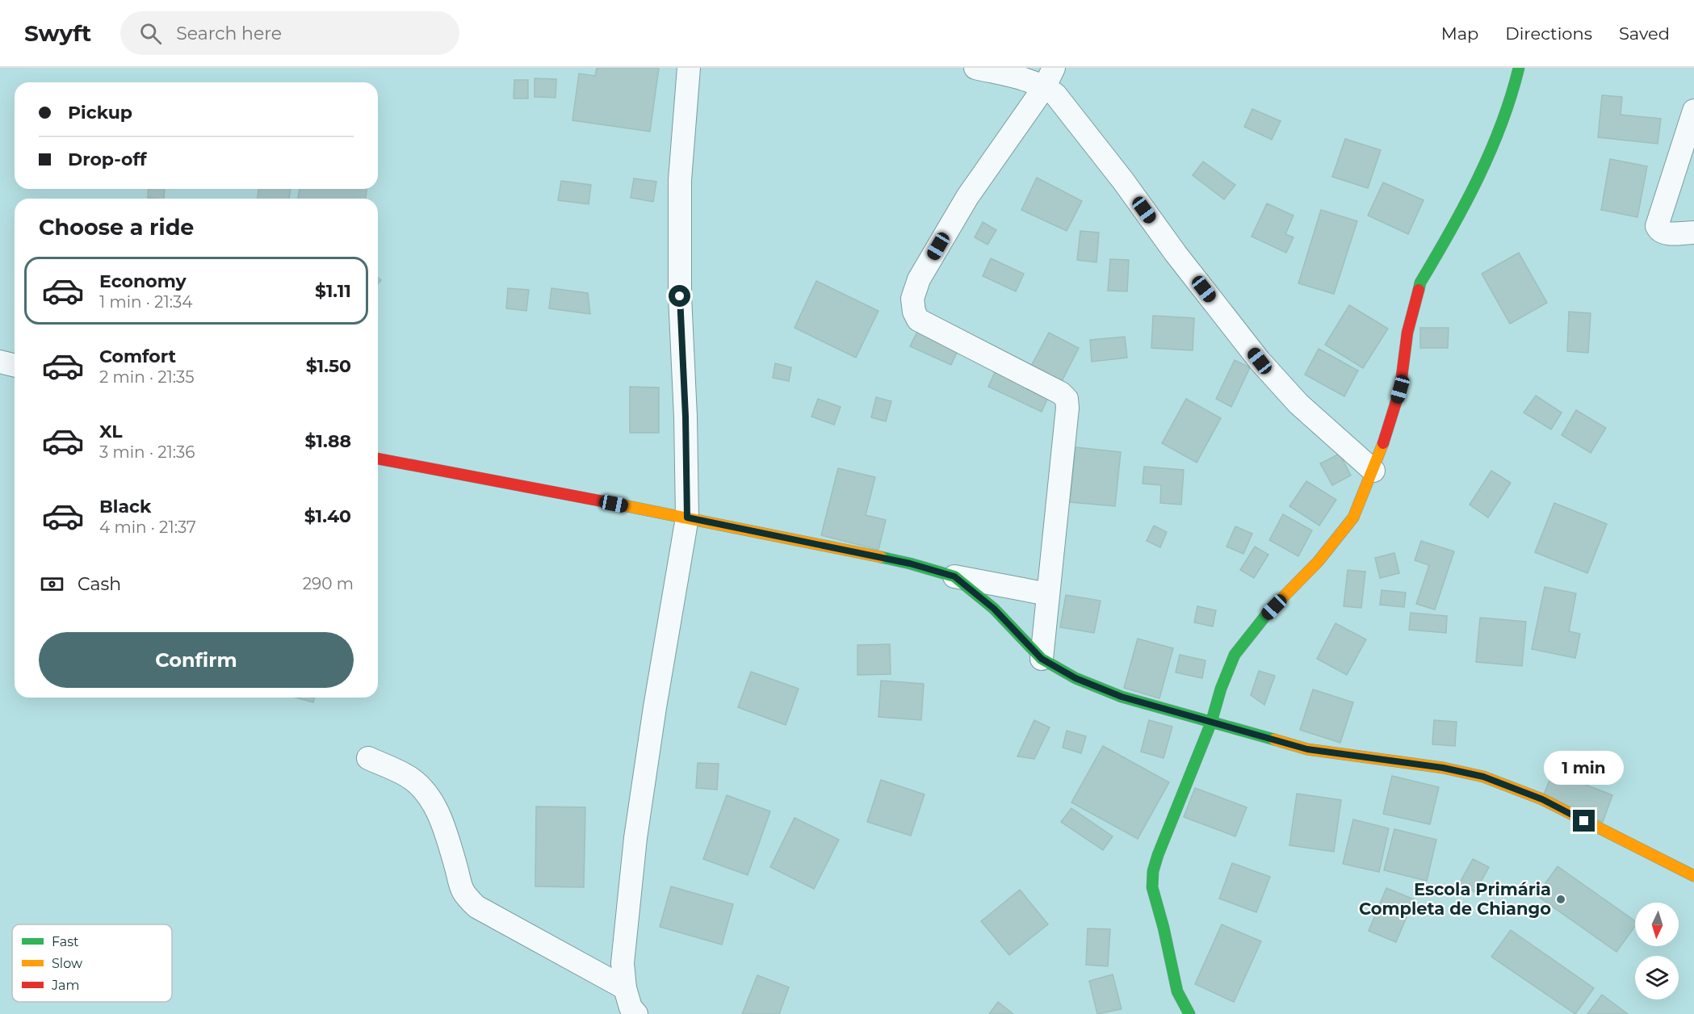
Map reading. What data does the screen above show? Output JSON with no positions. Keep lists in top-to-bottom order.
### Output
{
  "places": ["Escola Primária Completa de Chiango"],
  "legend": ["Fast", "Slow", "Jam"],
  "north": "bottom",
  "page": {
    "header": "Swyft",
    "search": "Search here",
    "nav": ["Map", "Directions", "Saved"],
    "banner": ["Pickup", "Drop-off"],
    "heading": "Choose a ride",
    "list": [
      {
        "name": "Economy",
        "note": "1 min · 21:34",
        "value": "$1.11"
      },
      {
        "name": "Comfort",
        "note": "2 min · 21:35",
        "value": "$1.50"
      },
      {
        "name": "XL",
        "note": "3 min · 21:36",
        "value": "$1.88"
      },
      {
        "name": "Black",
        "note": "4 min · 21:37",
        "value": "$1.40"
      }
    ],
    "pay": ["Cash", "290 m"],
    "buttons": "Confirm",
    "bubble": "1 min"
  }
}
